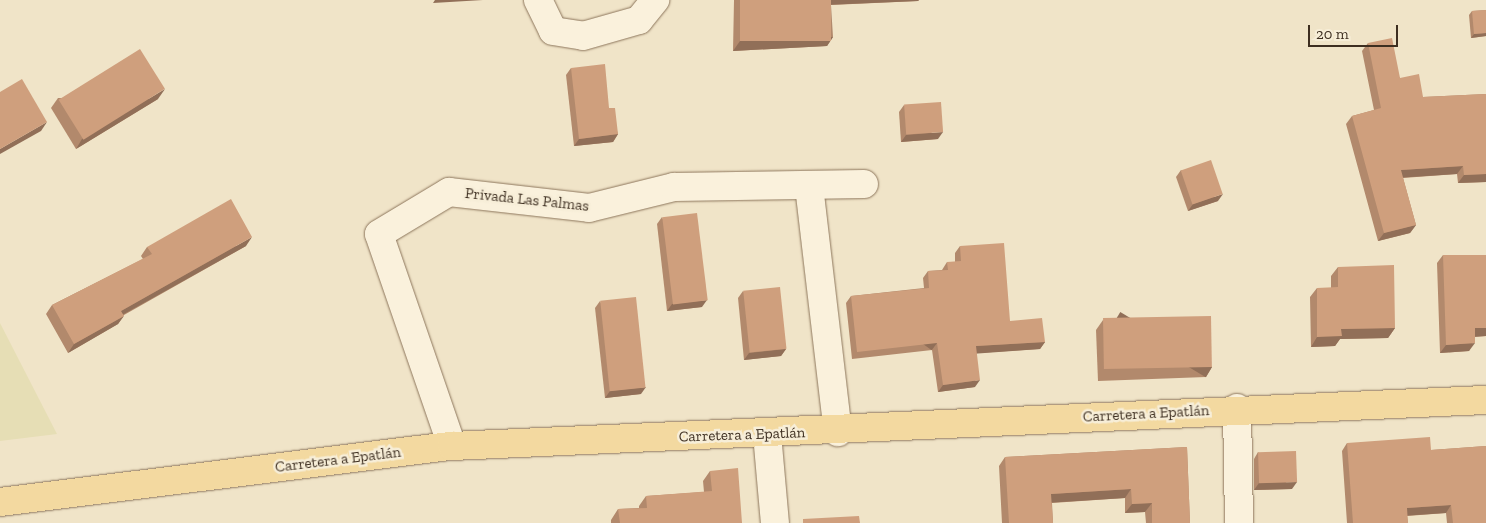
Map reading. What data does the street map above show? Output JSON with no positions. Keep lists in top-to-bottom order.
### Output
{
  "streets": {
    "main road": ["Carretera a Epatlán"],
    "street": ["Privada Las Palmas"]
  },
  "crossings": [
    ["Privada Las Palmas", "Carretera a Epatlán"]
  ],
  "scale_bar": "20 m"
}
